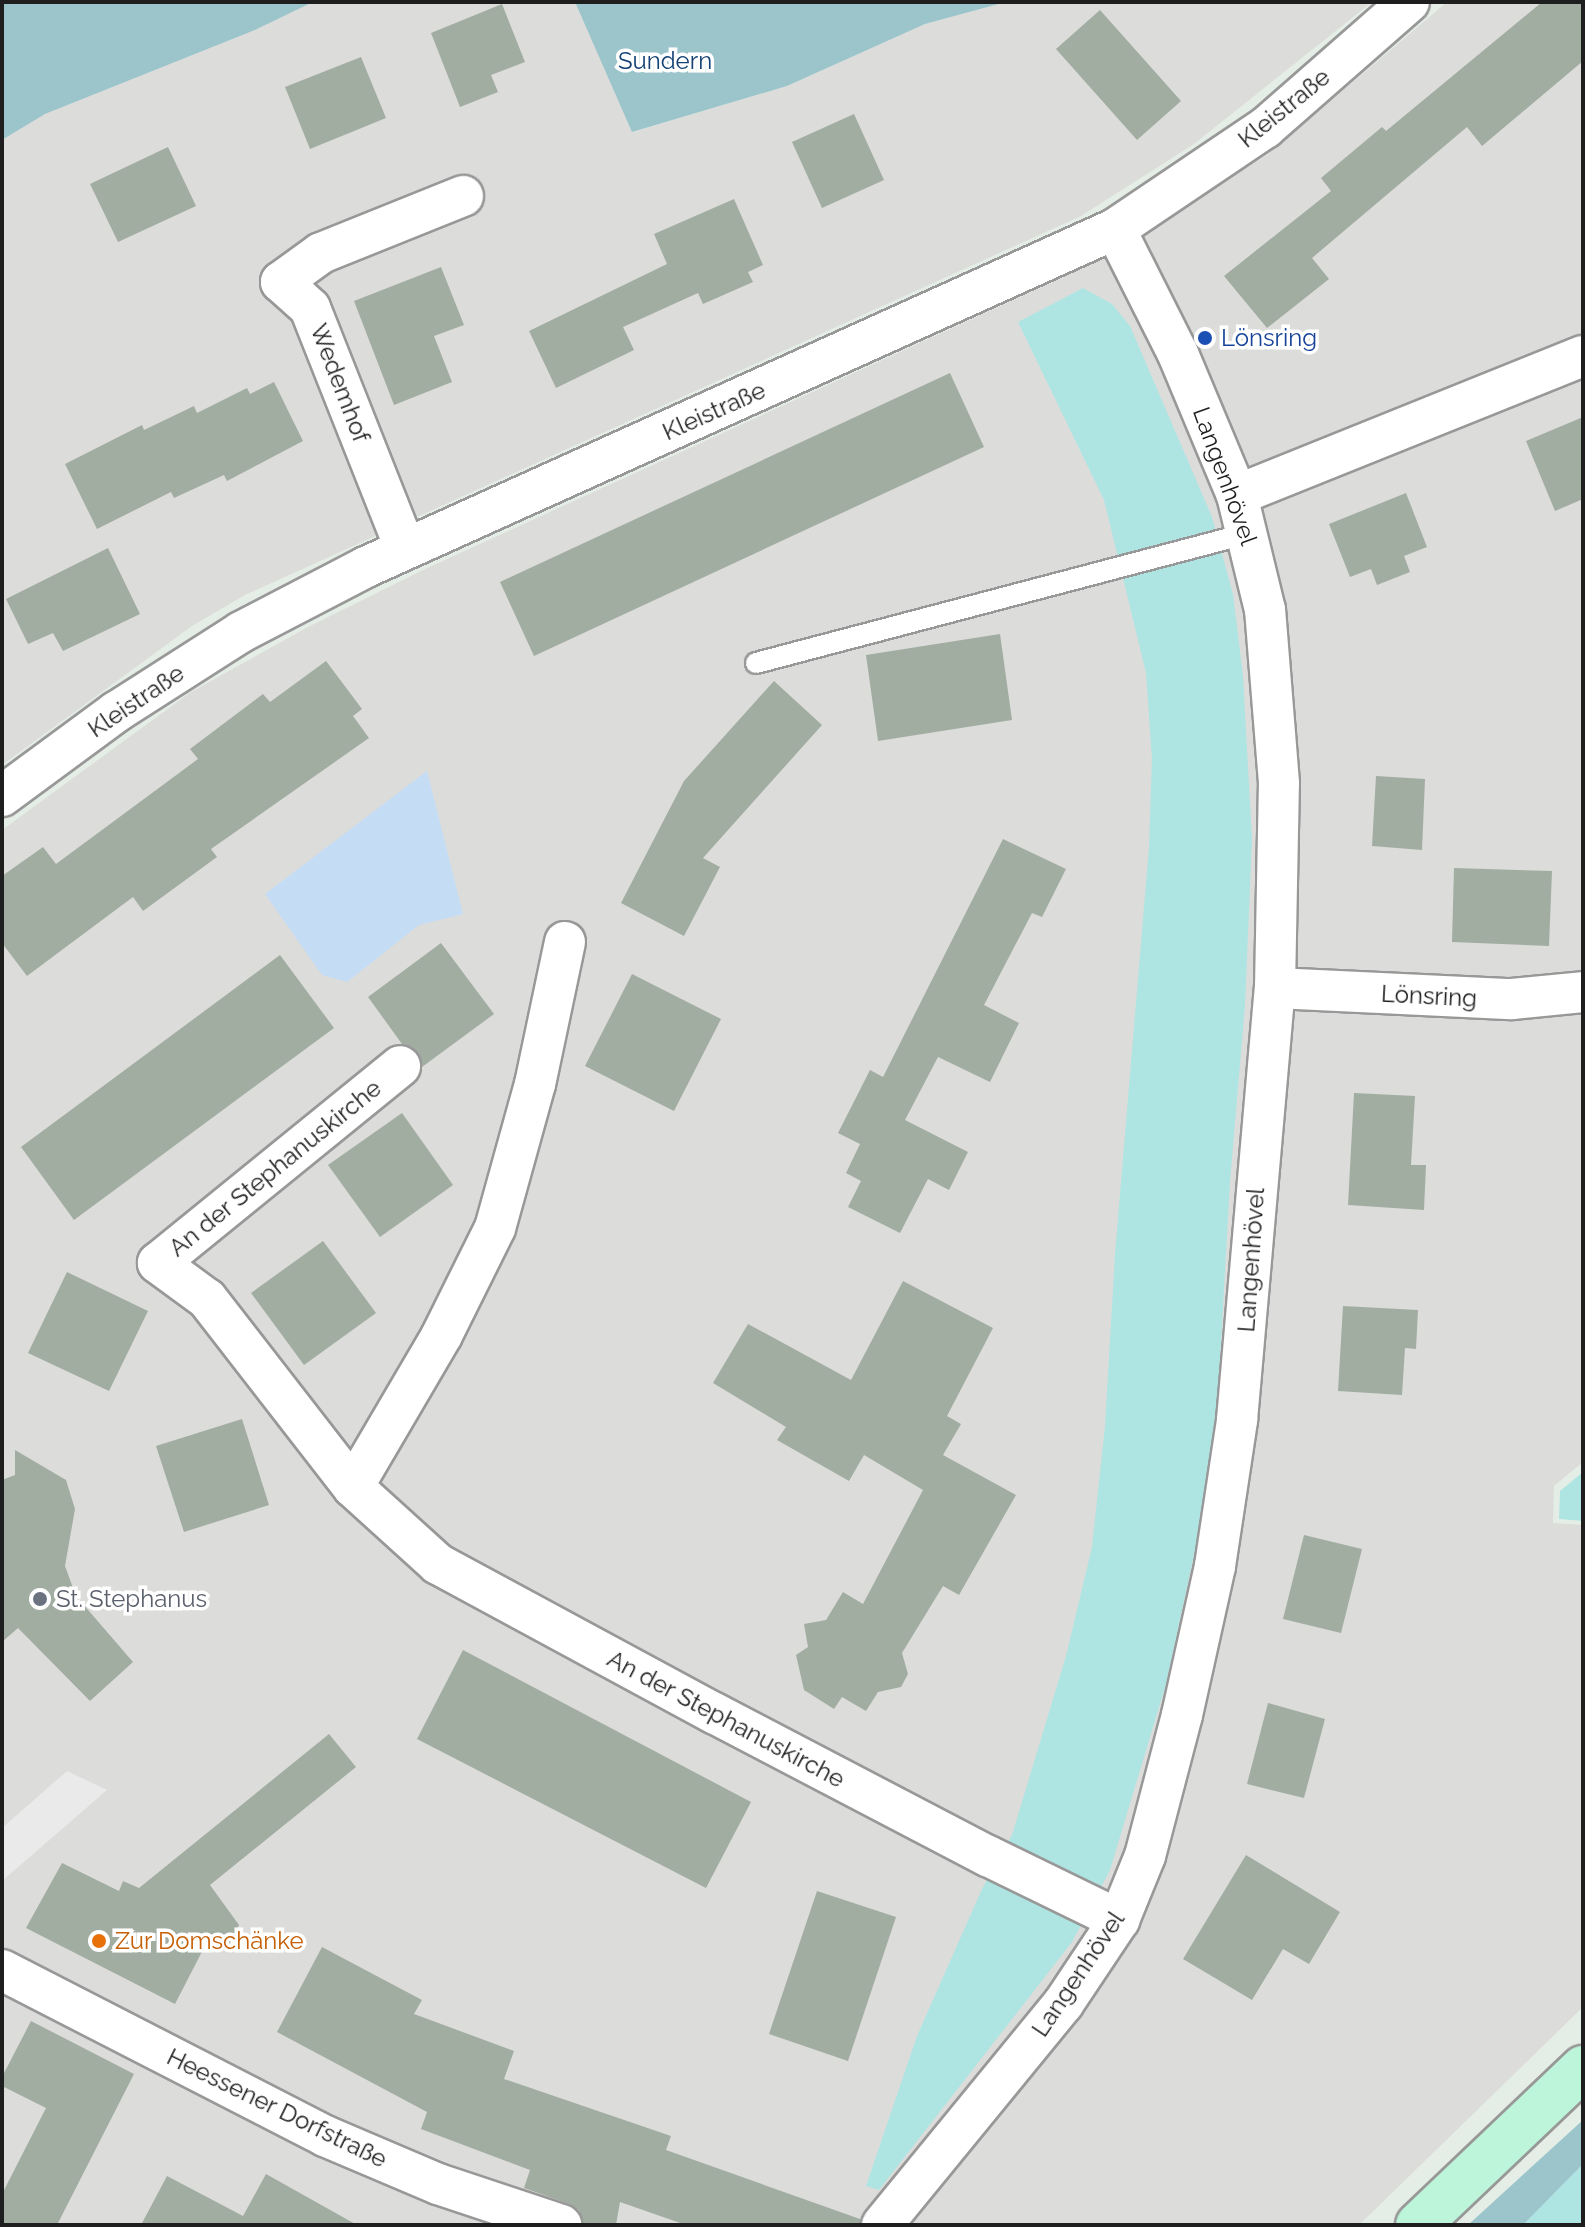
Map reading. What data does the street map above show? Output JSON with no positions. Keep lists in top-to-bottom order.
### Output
{
  "streets": {
    "street": [
      "Kleistraße",
      "Wedemhof",
      "Langenhövel",
      "Lönsring",
      "An der Stephanuskirche",
      "Heessener Dorfstraße"
    ]
  },
  "crossings": [
    ["Kleistraße", "Wedemhof"],
    ["Kleistraße", "Langenhövel"],
    ["Langenhövel", "Lönsring"],
    ["Langenhövel", "An der Stephanuskirche"]
  ],
  "parks": ["Sundern"],
  "places": ["Lönsring", "St. Stephanus", "Zur Domschänke"]
}
